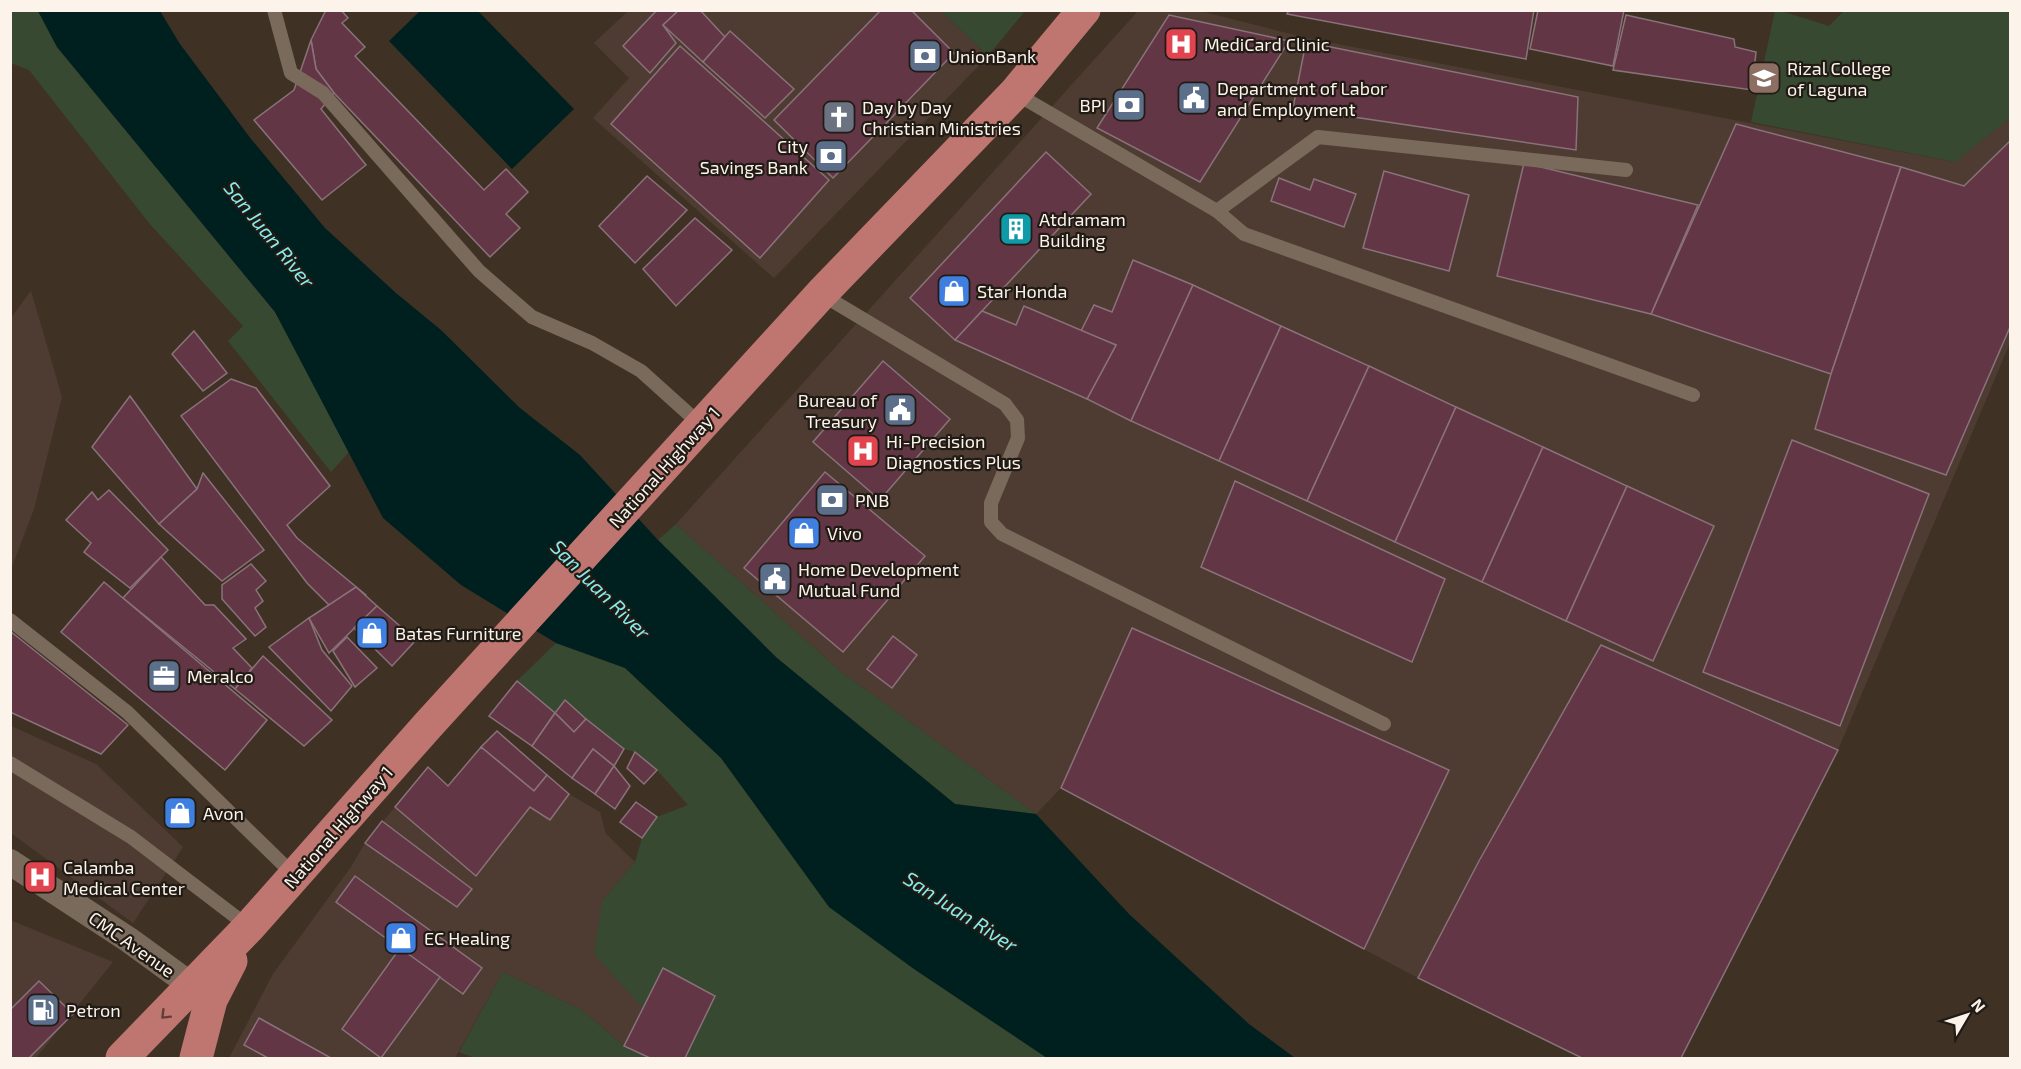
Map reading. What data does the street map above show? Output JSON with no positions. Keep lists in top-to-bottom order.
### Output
{
  "streets": {
    "highway": ["National Highway 1"],
    "street": ["CMC Avenue"]
  },
  "crossings": [
    ["National Highway 1", "CMC Avenue"]
  ],
  "water": ["San Juan River"],
  "places": {
    "hospital": ["MediCard Clinic", "Hi-Precision Diagnostics Plus", "Calamba Medical Center"],
    "bank": [
      "UnionBank",
      "BPI",
      "City Savings Bank",
      "PNB"
    ],
    "school or university": ["Rizal College of Laguna"],
    "public building": ["Department of Labor and Employment", "Bureau of Treasury", "Home Development Mutual Fund"],
    "church": ["Day by Day Christian Ministries"],
    "building": ["Atdramam Building"],
    "shop": [
      "Star Honda",
      "Vivo",
      "Batas Furniture",
      "Avon",
      "EC Healing"
    ],
    "office": ["Meralco"],
    "fuel station": ["Petron"]
  },
  "north": "top right"
}
